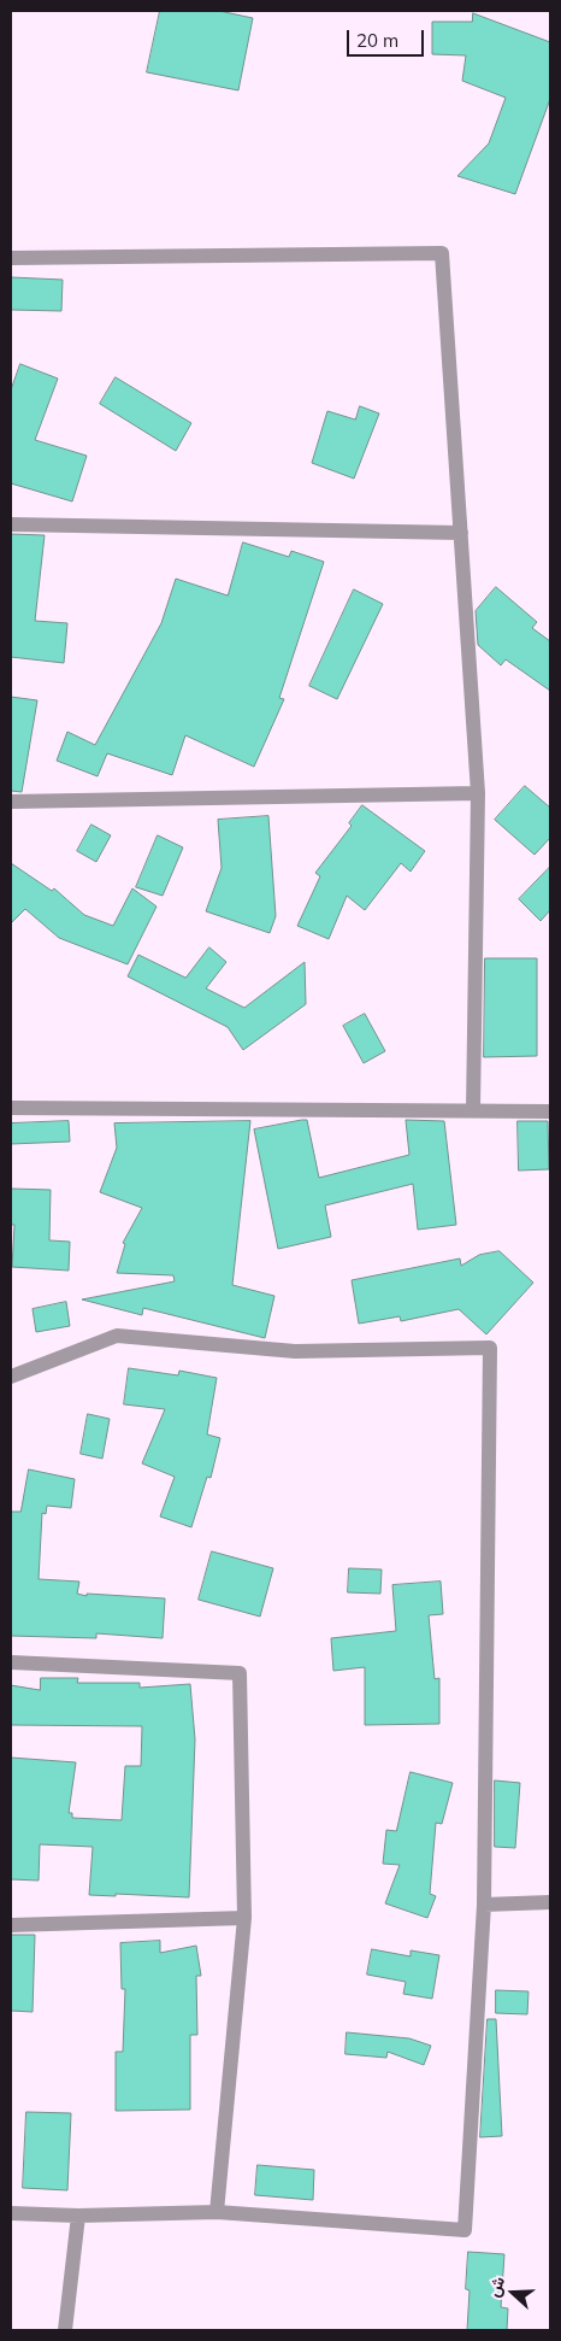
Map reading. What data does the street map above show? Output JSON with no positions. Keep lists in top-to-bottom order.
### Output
{
  "scale_bar": "20 m",
  "north": "left"
}
